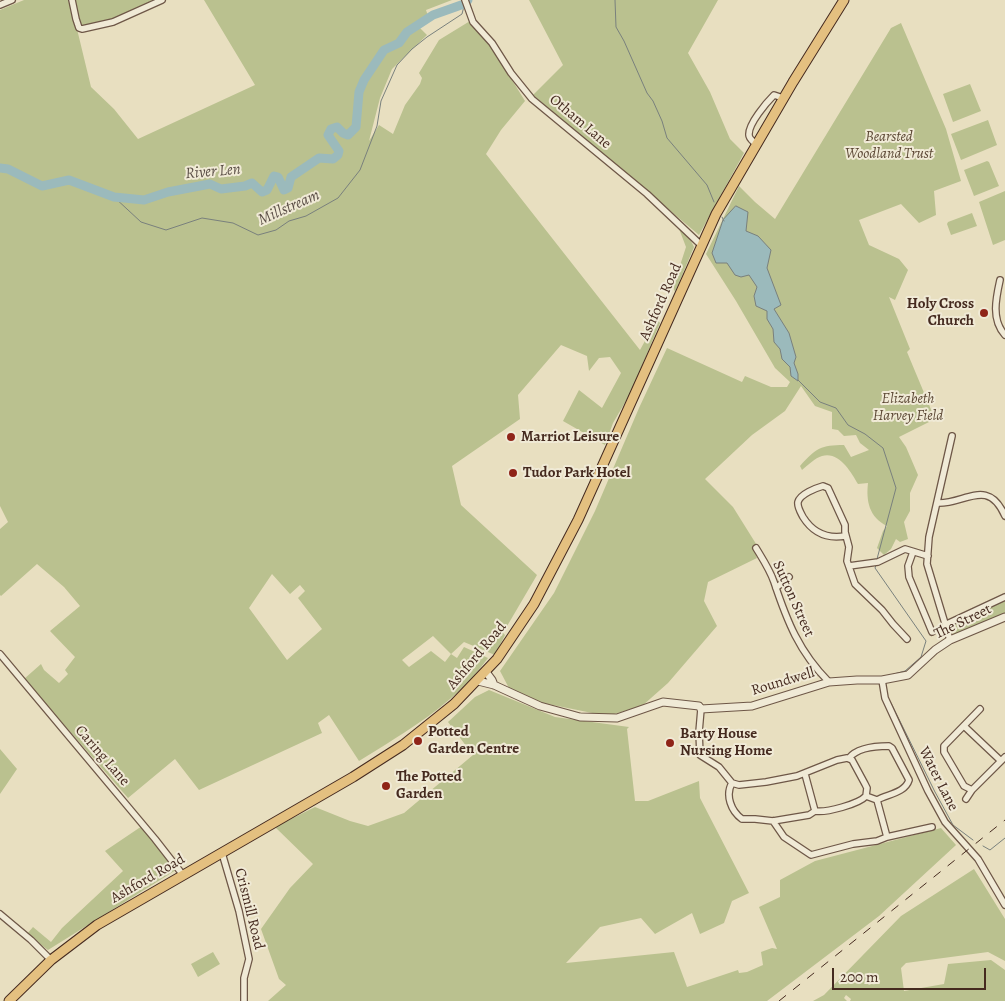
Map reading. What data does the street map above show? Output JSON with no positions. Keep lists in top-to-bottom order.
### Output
{
  "streets": {
    "main road": ["Ashford Road"],
    "street": [
      "Otham Lane",
      "Sutton Street",
      "The Street",
      "Roundwell",
      "Caring Lane",
      "Water Lane",
      "Crismill Road"
    ]
  },
  "crossings": [
    ["Otham Lane", "Ashford Road"],
    ["Ashford Road", "Roundwell"],
    ["Ashford Road", "Caring Lane"],
    ["Ashford Road", "Crismill Road"],
    ["Sutton Street", "Roundwell"],
    ["The Street", "Roundwell"],
    ["The Street", "Water Lane"],
    ["Roundwell", "Water Lane"]
  ],
  "water": ["River Len", "Millstream"],
  "parks": ["Bearsted Woodland Trust", "Elizabeth Harvey Field"],
  "places": [
    "Holy Cross Church",
    "Marriot Leisure",
    "Tudor Park Hotel",
    "Potted Garden Centre",
    "Barty House Nursing Home",
    "The Potted Garden"
  ],
  "scale_bar": "200 m"
}
